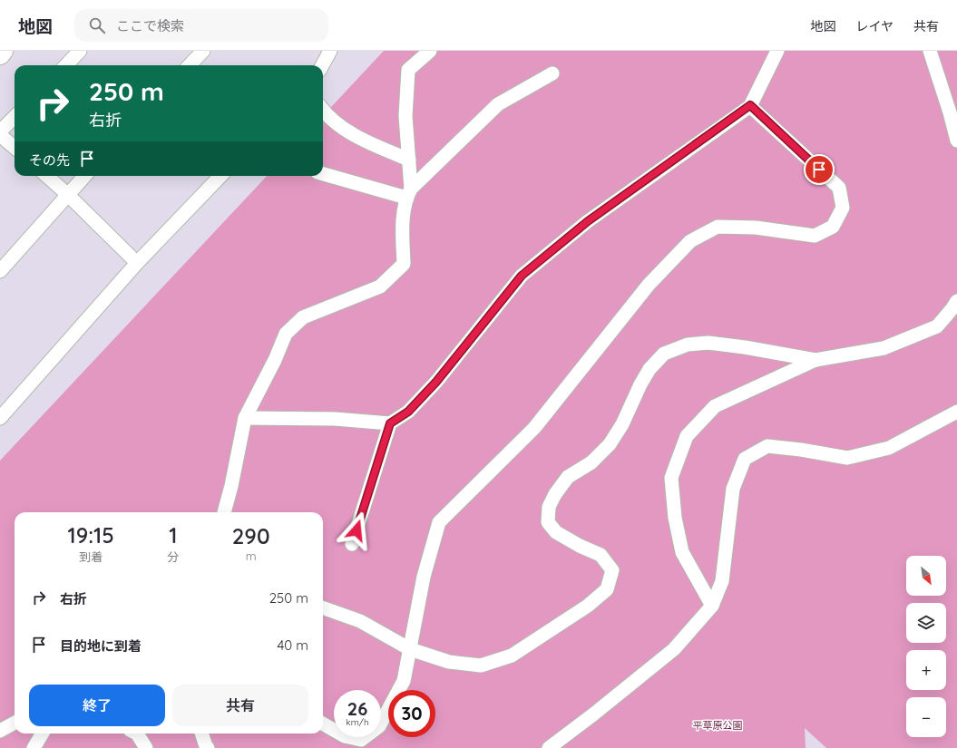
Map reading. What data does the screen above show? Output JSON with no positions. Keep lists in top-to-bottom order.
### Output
{
  "parks": ["平草原公園"],
  "north": "bottom right",
  "page": {
    "header": "地図",
    "search": "ここで検索",
    "nav": ["地図", "レイヤ", "共有"],
    "turn": ["250 m", "右折"],
    "then": "その先",
    "eta": [
      "19:15",
      "到着",
      "1",
      "分",
      "290",
      "m"
    ],
    "map_buttons": ["+", "−"],
    "list": [
      {
        "name": "右折",
        "value": "250 m"
      },
      {
        "name": "目的地に到着",
        "value": "40 m"
      }
    ],
    "buttons": ["終了", "共有"],
    "speed": "26 km/h",
    "limit": "30"
  }
}
